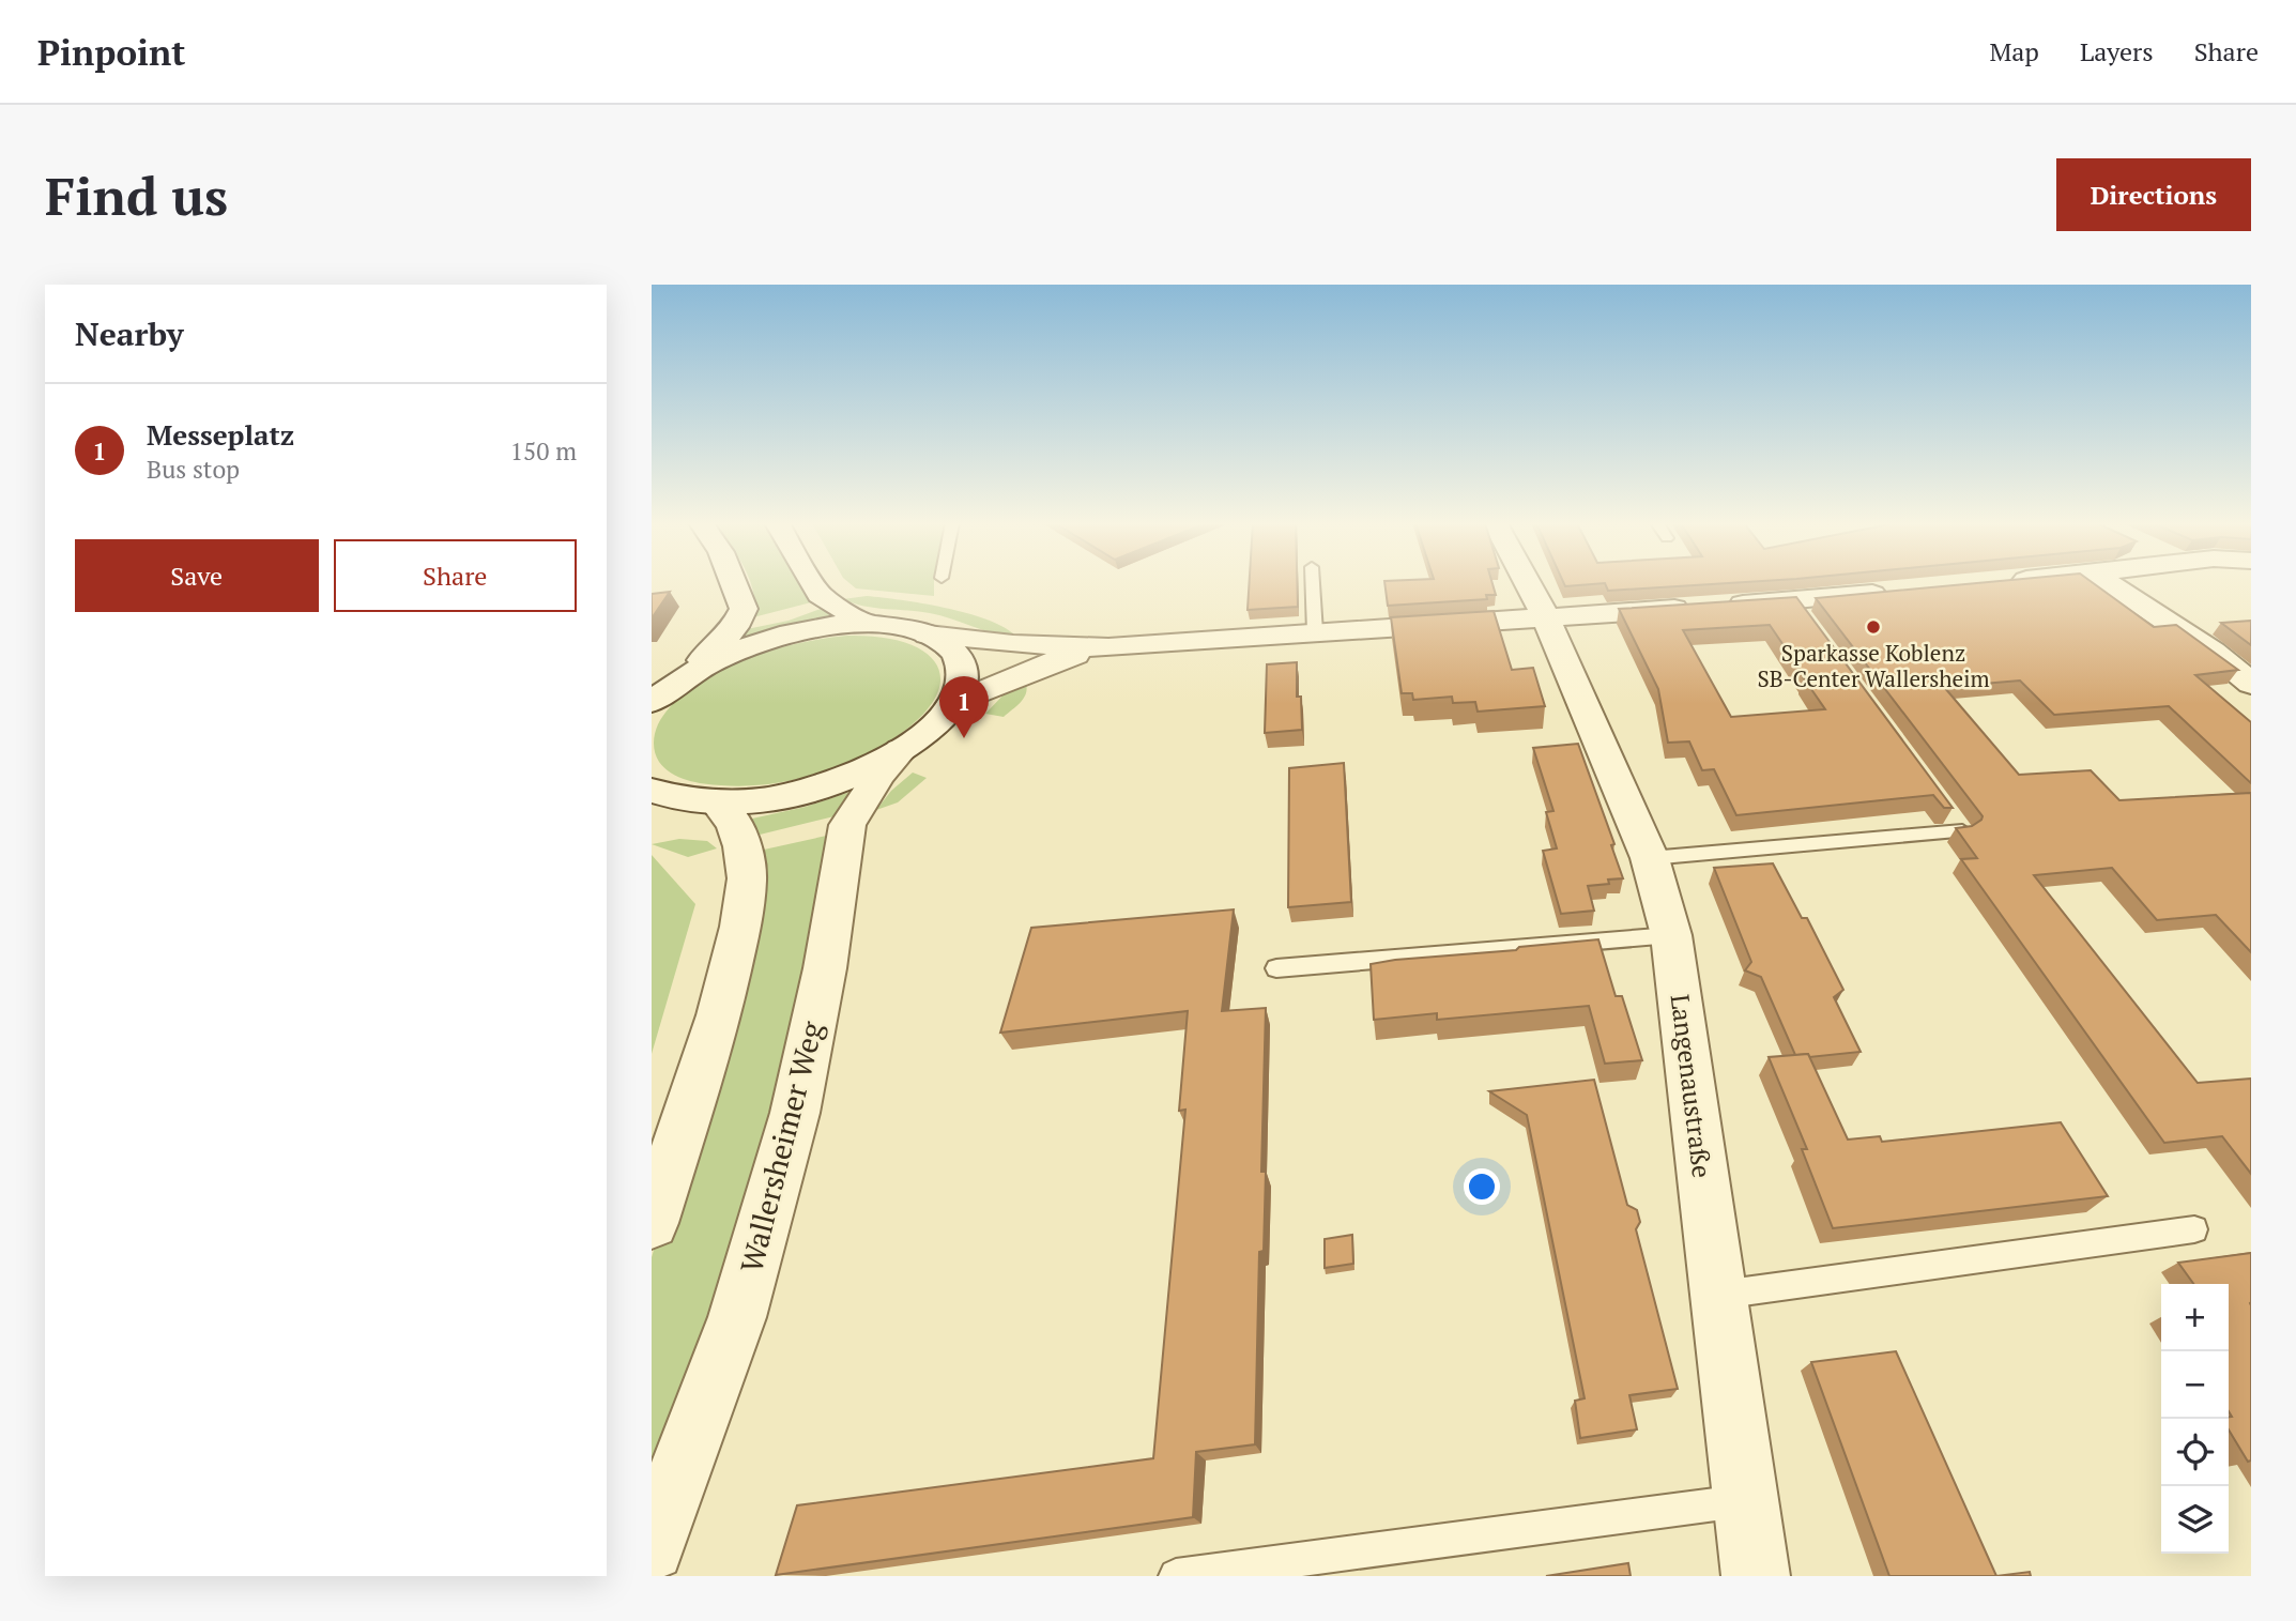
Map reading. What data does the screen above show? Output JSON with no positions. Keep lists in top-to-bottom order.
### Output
{
  "streets": {
    "street": ["Langenaustraße", "Wallersheimer Weg"]
  },
  "places": ["Sparkasse Koblenz SB-Center Wallersheim"],
  "page": {
    "header": "Pinpoint",
    "nav": ["Map", "Layers", "Share"],
    "buttons": [
      "Directions",
      ["Save", "Share"]
    ],
    "title": "Find us",
    "heading": "Nearby",
    "list": [
      {
        "mark": "1",
        "name": "Messeplatz",
        "note": "Bus stop",
        "value": "150 m"
      }
    ],
    "pins": "1",
    "map_buttons": ["+", "−"]
  }
}
